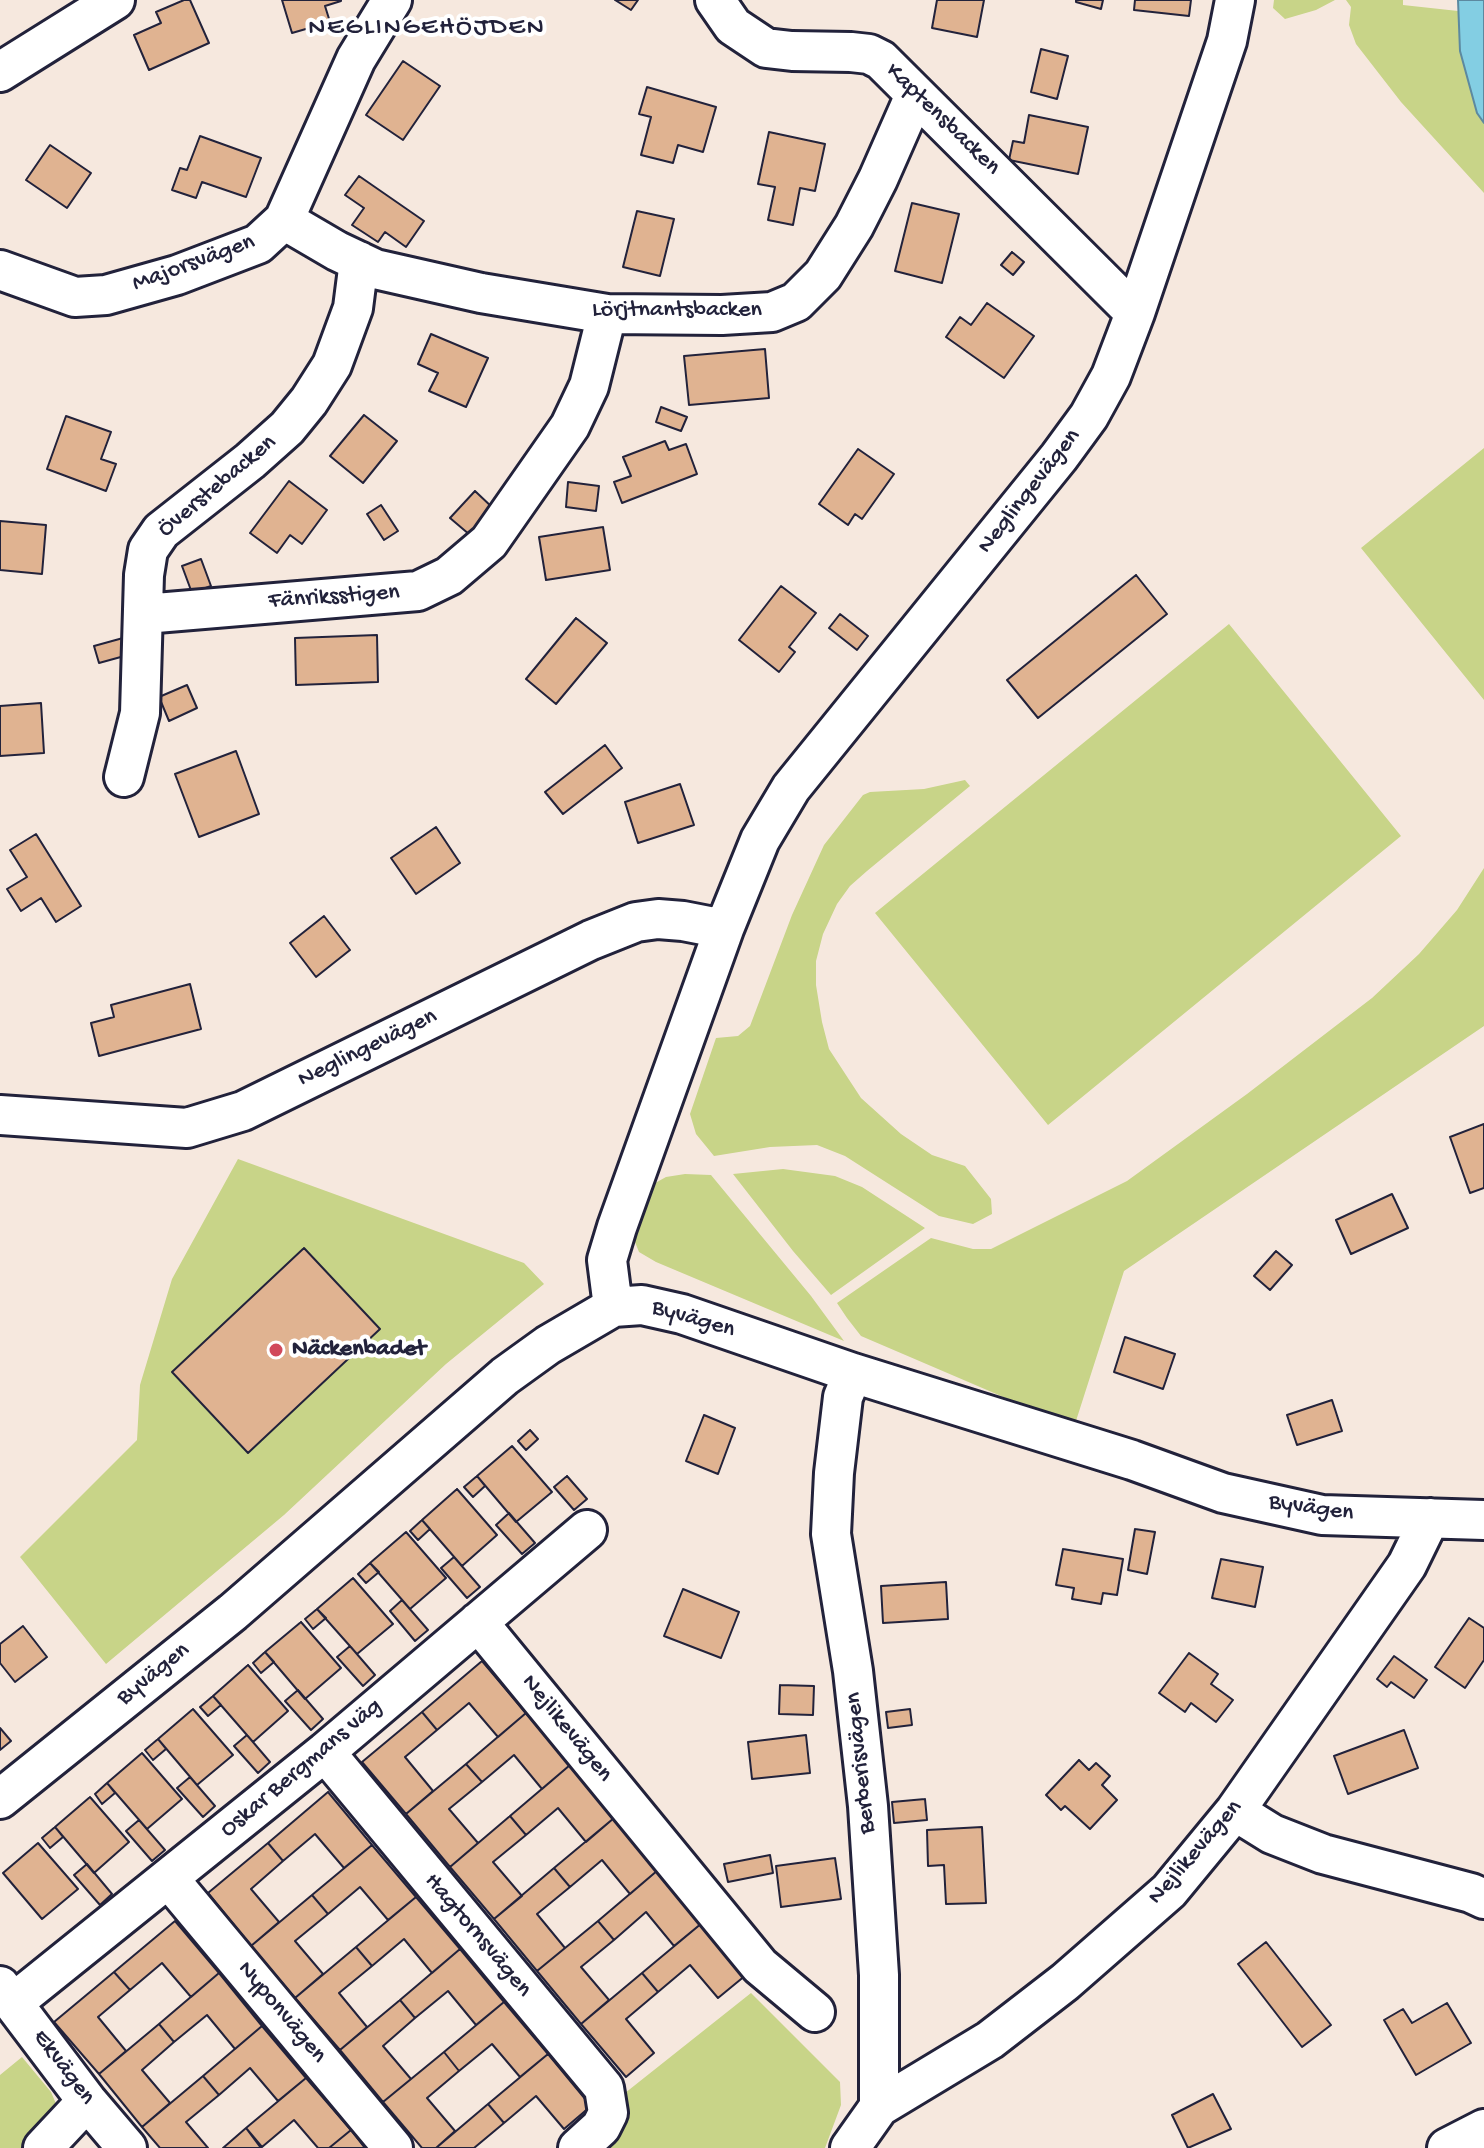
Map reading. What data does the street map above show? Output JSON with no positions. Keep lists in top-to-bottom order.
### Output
{
  "streets": {
    "street": [
      "Kaptensbacken",
      "Majorsvägen",
      "Lörjtnantsbacken",
      "Överstebacken",
      "Neglingevägen",
      "Fänriksstigen",
      "Byvägen",
      "Nejlikevägen",
      "Berberisvägen",
      "Oskar Bergmans väg",
      "Hagtornsvägen",
      "Nyponvägen",
      "Ekvägen"
    ]
  },
  "crossings": [
    ["Kaptensbacken", "Lörjtnantsbacken"],
    ["Kaptensbacken", "Neglingevägen"],
    ["Majorsvägen", "Lörjtnantsbacken"],
    ["Lörjtnantsbacken", "Överstebacken"],
    ["Lörjtnantsbacken", "Fänriksstigen"],
    ["Överstebacken", "Fänriksstigen"],
    ["Neglingevägen", "Byvägen"],
    ["Byvägen", "Nejlikevägen"],
    ["Byvägen", "Berberisvägen"],
    ["Nejlikevägen", "Berberisvägen"],
    ["Nejlikevägen", "Oskar Bergmans väg"],
    ["Oskar Bergmans väg", "Hagtornsvägen"],
    ["Oskar Bergmans väg", "Nyponvägen"],
    ["Oskar Bergmans väg", "Ekvägen"]
  ],
  "districts": ["NEGLINGEHÖJDEN"],
  "places": ["Näckenbadet"]
}
